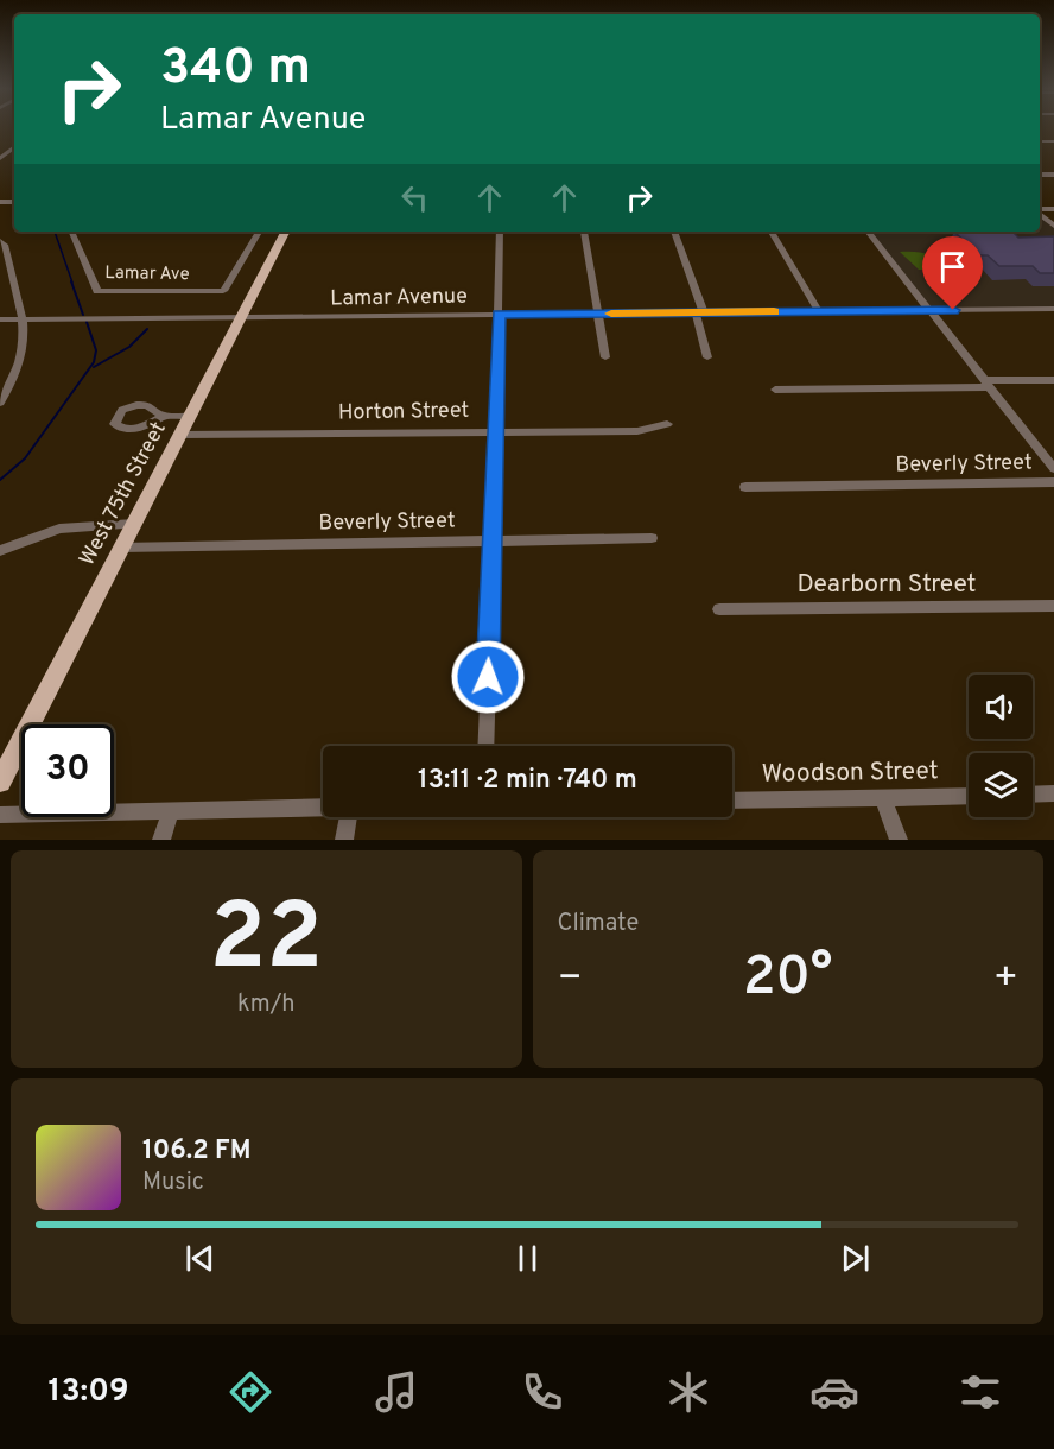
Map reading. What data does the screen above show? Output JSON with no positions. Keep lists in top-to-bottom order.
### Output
{
  "streets": {
    "main road": ["West 75th Street"],
    "street": [
      "Lamar Ave",
      "Lamar Avenue",
      "Horton Street",
      "Beverly Street",
      "Dearborn Street",
      "Woodson Street"
    ]
  },
  "crossings": [
    ["Lamar Avenue", "West 75th Street"],
    ["Horton Street", "West 75th Street"],
    ["Beverly Street", "West 75th Street"]
  ],
  "page": {
    "turn": ["340 m", "Lamar Avenue"],
    "limit": "30",
    "trip": "13:11 · 2 min · 740 m",
    "tile": [
      ["22", "km/h"],
      "Climate"
    ],
    "heat": ["−", "20°", "+"],
    "song": ["106.2 FM", "Music"],
    "tabs": "13:09"
  }
}
